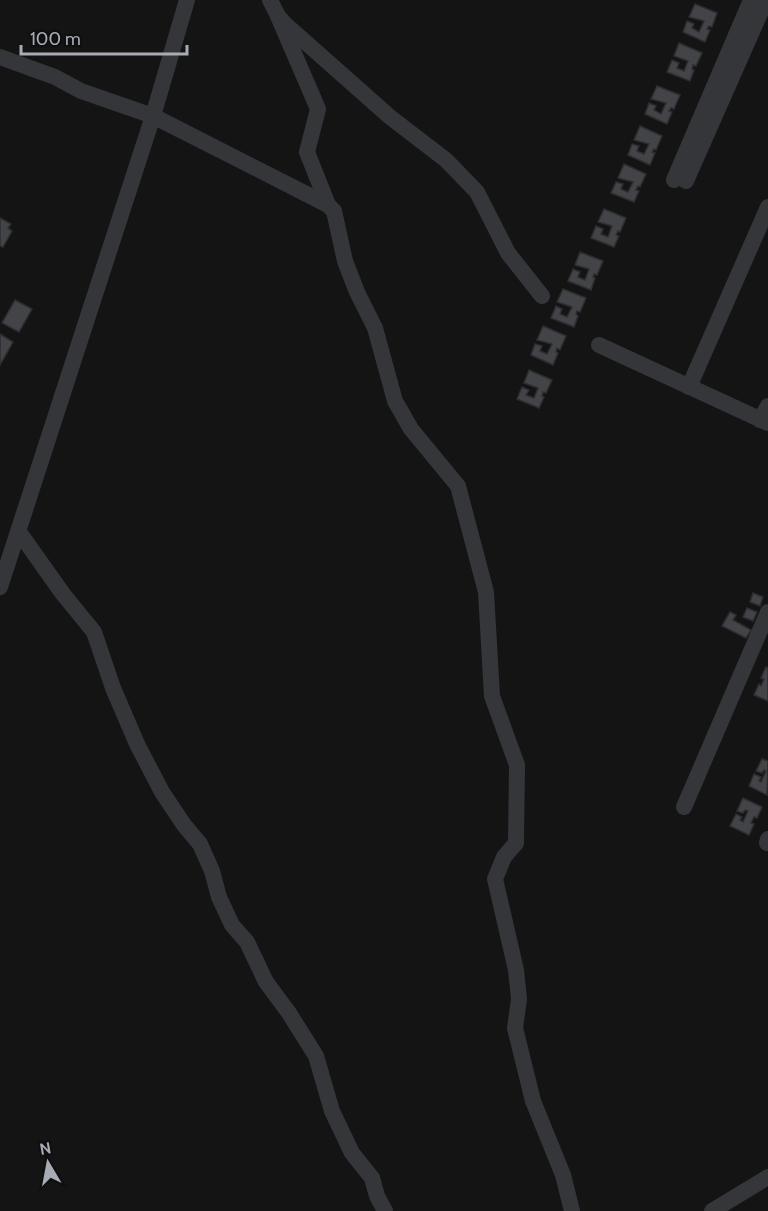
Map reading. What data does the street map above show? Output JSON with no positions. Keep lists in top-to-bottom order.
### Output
{
  "scale_bar": "100 m",
  "north": "top"
}
